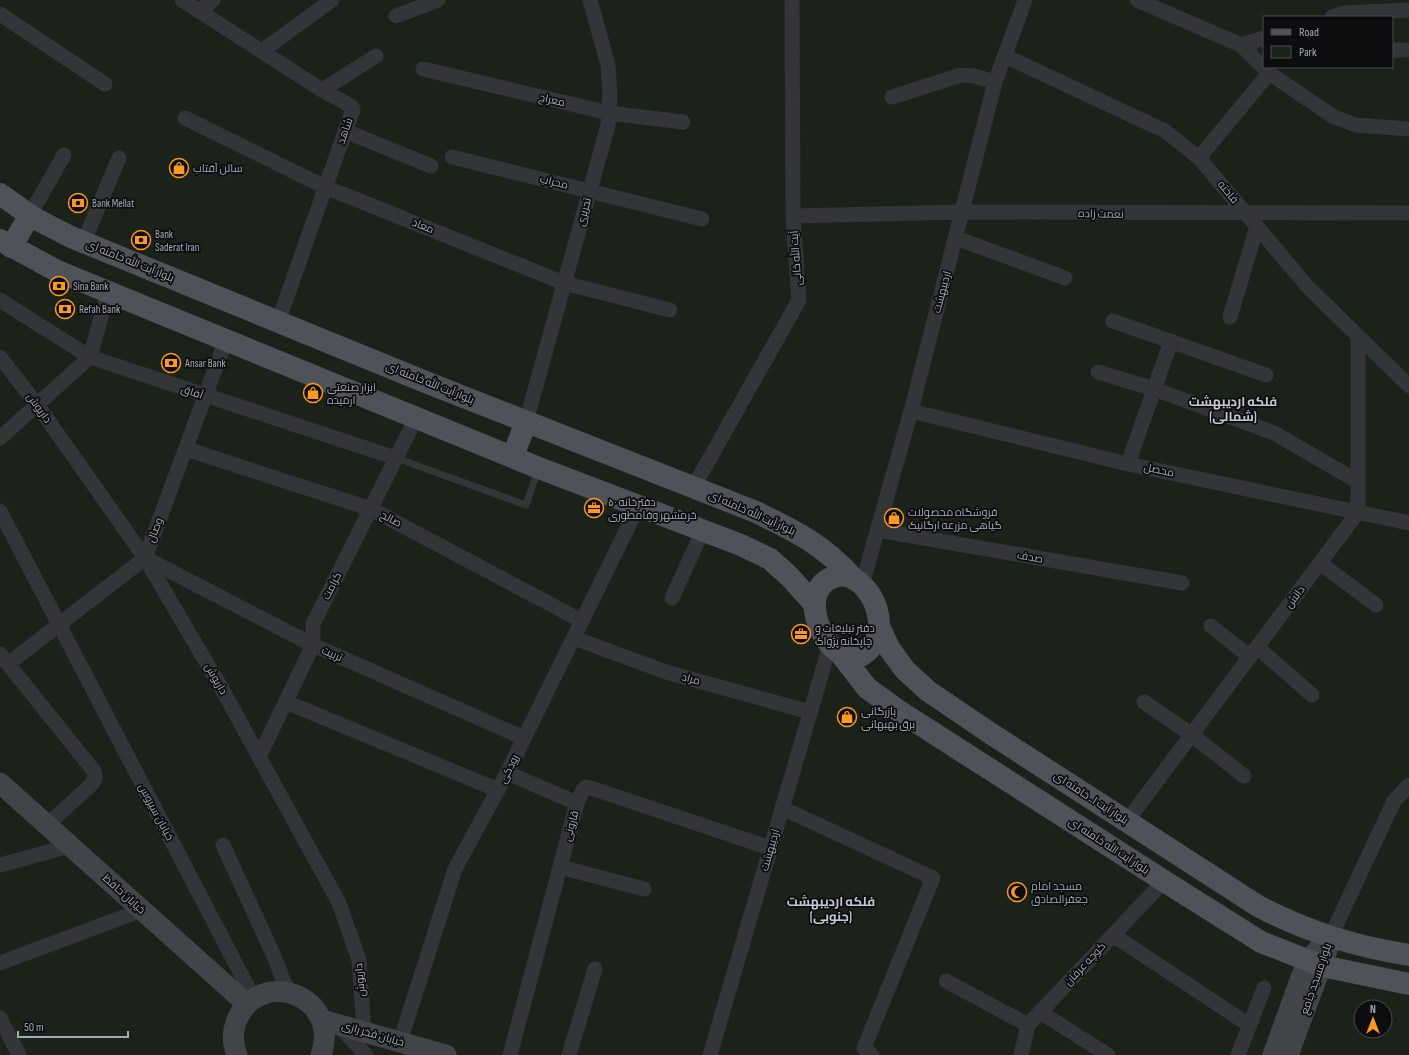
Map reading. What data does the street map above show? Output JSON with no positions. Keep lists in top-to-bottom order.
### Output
{
  "streets": {
    "main road": [
      "بلوار آیت الله خامنه ای",
      "بلوار آیت ا.. خامنه ای",
      "خیابان حافظ",
      "بلوار مسجد جامع",
      "خیابان فخر رازی"
    ],
    "street": [
      "معراج",
      "شاهد",
      "محراب",
      "فاخته",
      "تحریری",
      "نعمت زاده",
      "معاد",
      "آیت الله خانی",
      "اردیبهشت",
      "آفاق",
      "داریوش",
      "محصل",
      "صالح",
      "وصال",
      "صدف",
      "کرامت",
      "دانش",
      "تربیت",
      "مراد",
      "رودکی",
      "خیابان سیروس",
      "قارونی",
      "کوچه عرفان"
    ]
  },
  "crossings": [
    ["معراج", "تحریری"],
    ["شاهد", "معاد"],
    ["شاهد", "بلوار آیت الله خامنه ای"],
    ["محراب", "تحریری"],
    ["فاخته", "نعمت زاده"],
    ["فاخته", "اردیبهشت"],
    ["تحریری", "معاد"],
    ["تحریری", "بلوار آیت الله خامنه ای"],
    ["نعمت زاده", "آیت الله خانی"],
    ["نعمت زاده", "اردیبهشت"],
    ["آیت الله خانی", "بلوار آیت الله خامنه ای"],
    ["بلوار آیت الله خامنه ای", "اردیبهشت"],
    ["بلوار آیت الله خامنه ای", "بلوار آیت ا.. خامنه ای"],
    ["بلوار آیت الله خامنه ای", "کوچه عرفان"],
    ["بلوار آیت الله خامنه ای", "بلوار مسجد جامع"],
    ["اردیبهشت", "محصل"],
    ["اردیبهشت", "صدف"],
    ["اردیبهشت", "مراد"],
    ["اردیبهشت", "بلوار آیت ا.. خامنه ای"],
    ["اردیبهشت", "قارونی"],
    ["آفاق", "وصال"],
    ["آفاق", "کرامت"],
    ["داریوش", "وصال"],
    ["داریوش", "کرامت"],
    ["داریوش", "تربیت"],
    ["داریوش", "خیابان فخر رازی"],
    ["محصل", "دانش"],
    ["صالح", "وصال"],
    ["صالح", "کرامت"],
    ["صالح", "رودکی"],
    ["وصال", "تربیت"],
    ["کرامت", "تربیت"],
    ["دانش", "بلوار آیت ا.. خامنه ای"],
    ["تربیت", "رودکی"],
    ["مراد", "رودکی"],
    ["رودکی", "خیابان فخر رازی"],
    ["بلوار آیت ا.. خامنه ای", "بلوار مسجد جامع"],
    ["خیابان سیروس", "خیابان حافظ"]
  ],
  "districts": ["فلکه اردیبهشت (شمالی)", "فلکه اردیبهشت (جنوبی)"],
  "places": {
    "shop": [
      "سالن آفتاب",
      "ابزار صنعتی ارمیده",
      "فروشگاه محصولات گیاهی مزرعه ارگانیک",
      "بازرگانی برق بهبهانی"
    ],
    "bank": [
      "Bank Mellat",
      "Bank Saderat Iran",
      "Sina Bank",
      "Refah Bank",
      "Ansar Bank"
    ],
    "office": ["دفترخانه ۵۰ خرمشهر وفامطوری", "دفتر تبلیغات و چاپخانه پژواک"],
    "mosque": ["مسجد امام جعفرالصادق"]
  },
  "legend": ["Road", "Park"],
  "scale_bar": "50 m",
  "north": "top"
}
